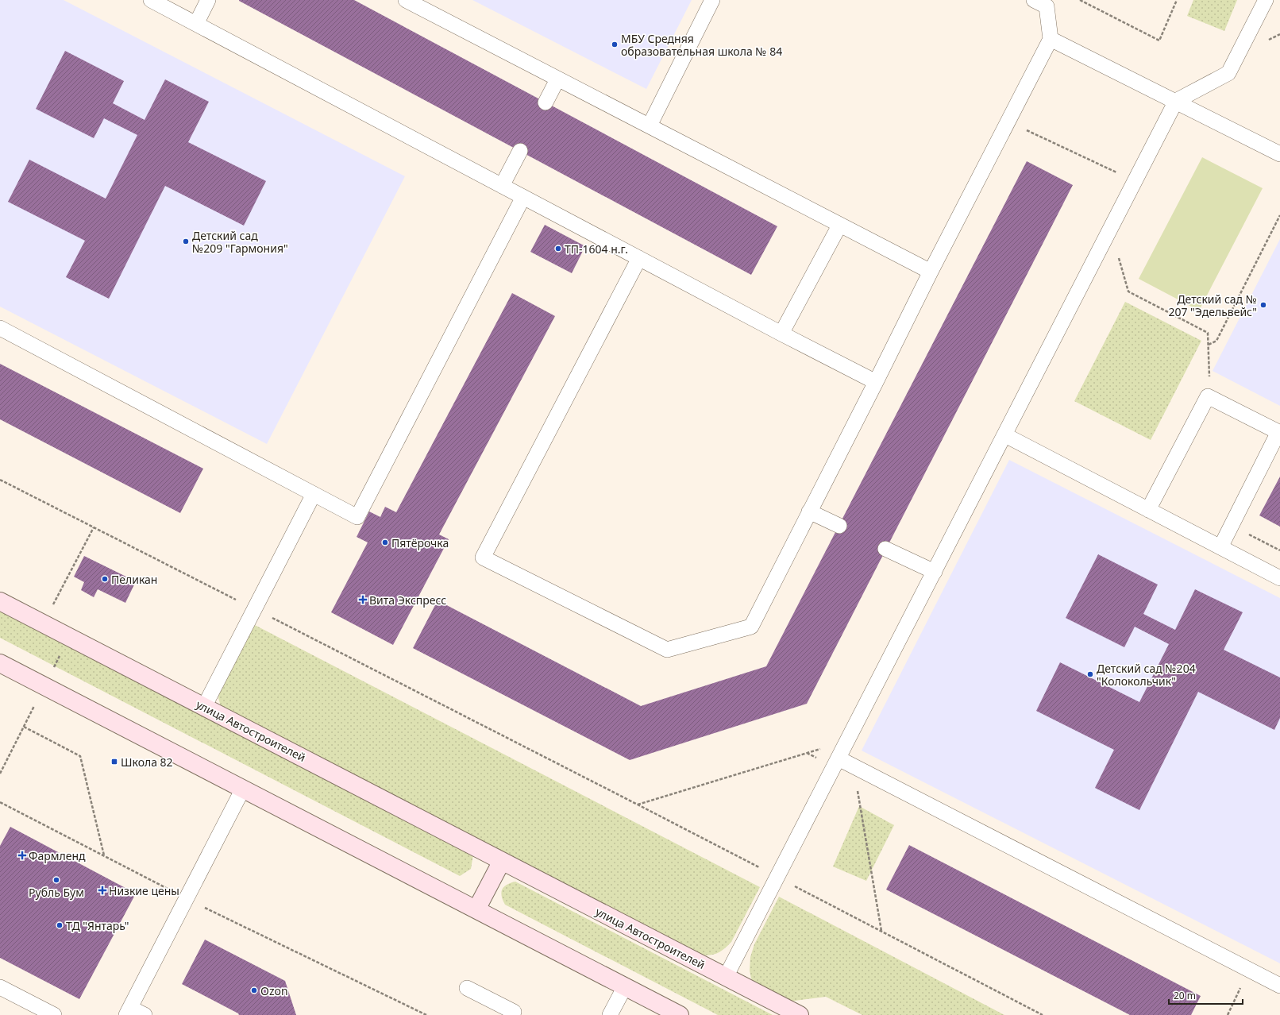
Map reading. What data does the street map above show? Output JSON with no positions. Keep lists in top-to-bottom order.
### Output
{
  "streets": {
    "main road": ["улица Автостроителей"]
  },
  "places": {
    "other": [
      "МБУ Средняя образовательная школа № 84",
      "Детский сад №209 \"Гармония\"",
      "ТП-1604 н.г.",
      "Детский сад № 207 \"Эдельвейс\"",
      "Пятёрочка",
      "Пеликан",
      "Детский сад №204 \"Колокольчик\"",
      "Рубль Бум",
      "ТД \"Янтарь\"",
      "Ozon"
    ],
    "health": ["Вита Экспресс", "Фармленд", "Низкие цены"],
    "transit": ["Школа 82"]
  },
  "scale_bar": "20 m"
}
